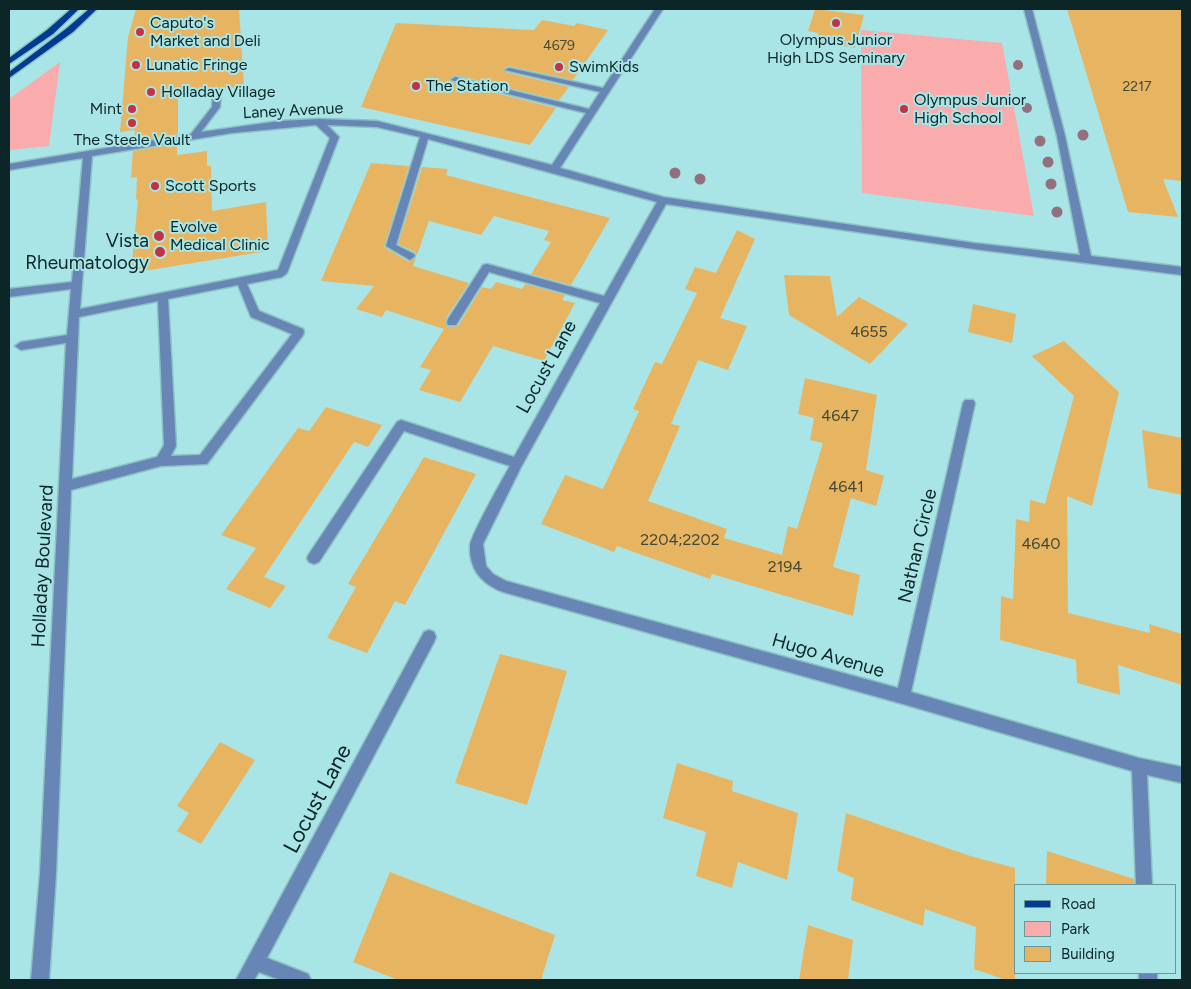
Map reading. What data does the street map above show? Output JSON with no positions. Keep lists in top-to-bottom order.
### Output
{
  "streets": {
    "street": [
      "Laney Avenue",
      "Locust Lane",
      "Nathan Circle",
      "Holladay Boulevard",
      "Hugo Avenue"
    ]
  },
  "crossings": [
    ["Laney Avenue", "Locust Lane"],
    ["Laney Avenue", "Holladay Boulevard"],
    ["Locust Lane", "Hugo Avenue"],
    ["Nathan Circle", "Hugo Avenue"]
  ],
  "places": [
    "Olympus Junior High LDS Seminary",
    "Caputo's Market and Deli",
    "Lunatic Fringe",
    "SwimKids",
    "The Station",
    "Holladay Village",
    "Mint",
    "Olympus Junior High School",
    "The Steele Vault",
    "Scott Sports",
    "Evolve Medical Clinic",
    "Vista Rheumatology"
  ],
  "house_numbers": [
    "4679",
    "2217",
    "4655",
    "4647",
    "4641",
    "2204;2202",
    "4640",
    "2194"
  ],
  "legend": ["Road", "Park", "Building"]
}
